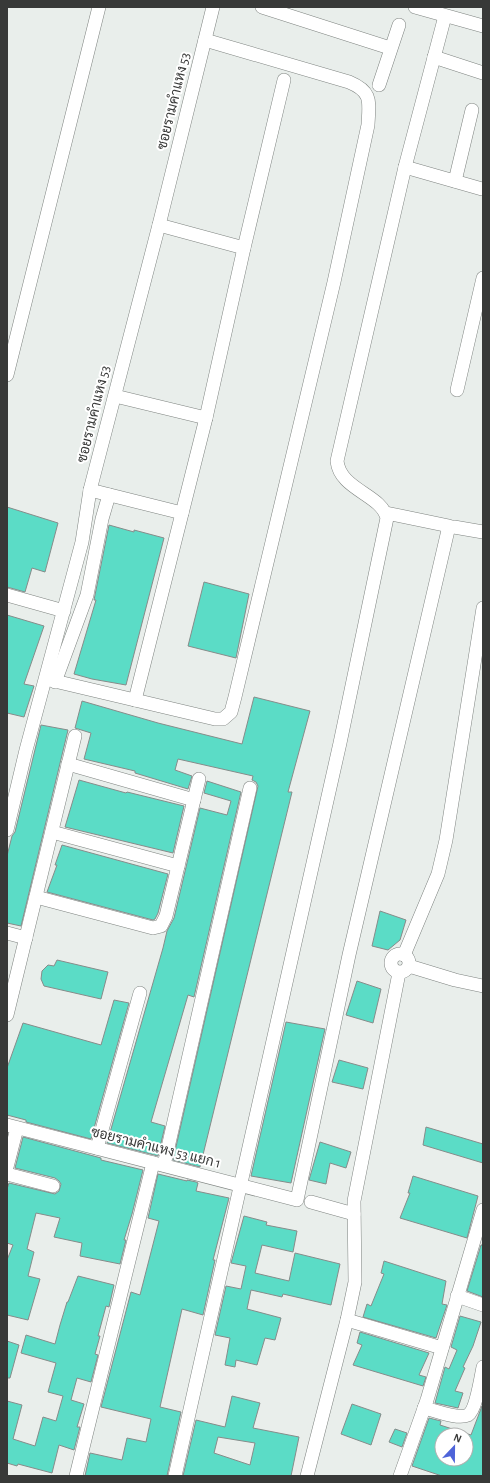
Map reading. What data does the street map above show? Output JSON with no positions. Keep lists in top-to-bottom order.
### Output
{
  "streets": {
    "street": ["ซอยรามคำแหง 53", "ซอยรามคำแหง 53 แยก 1"]
  },
  "north": "top"
}
